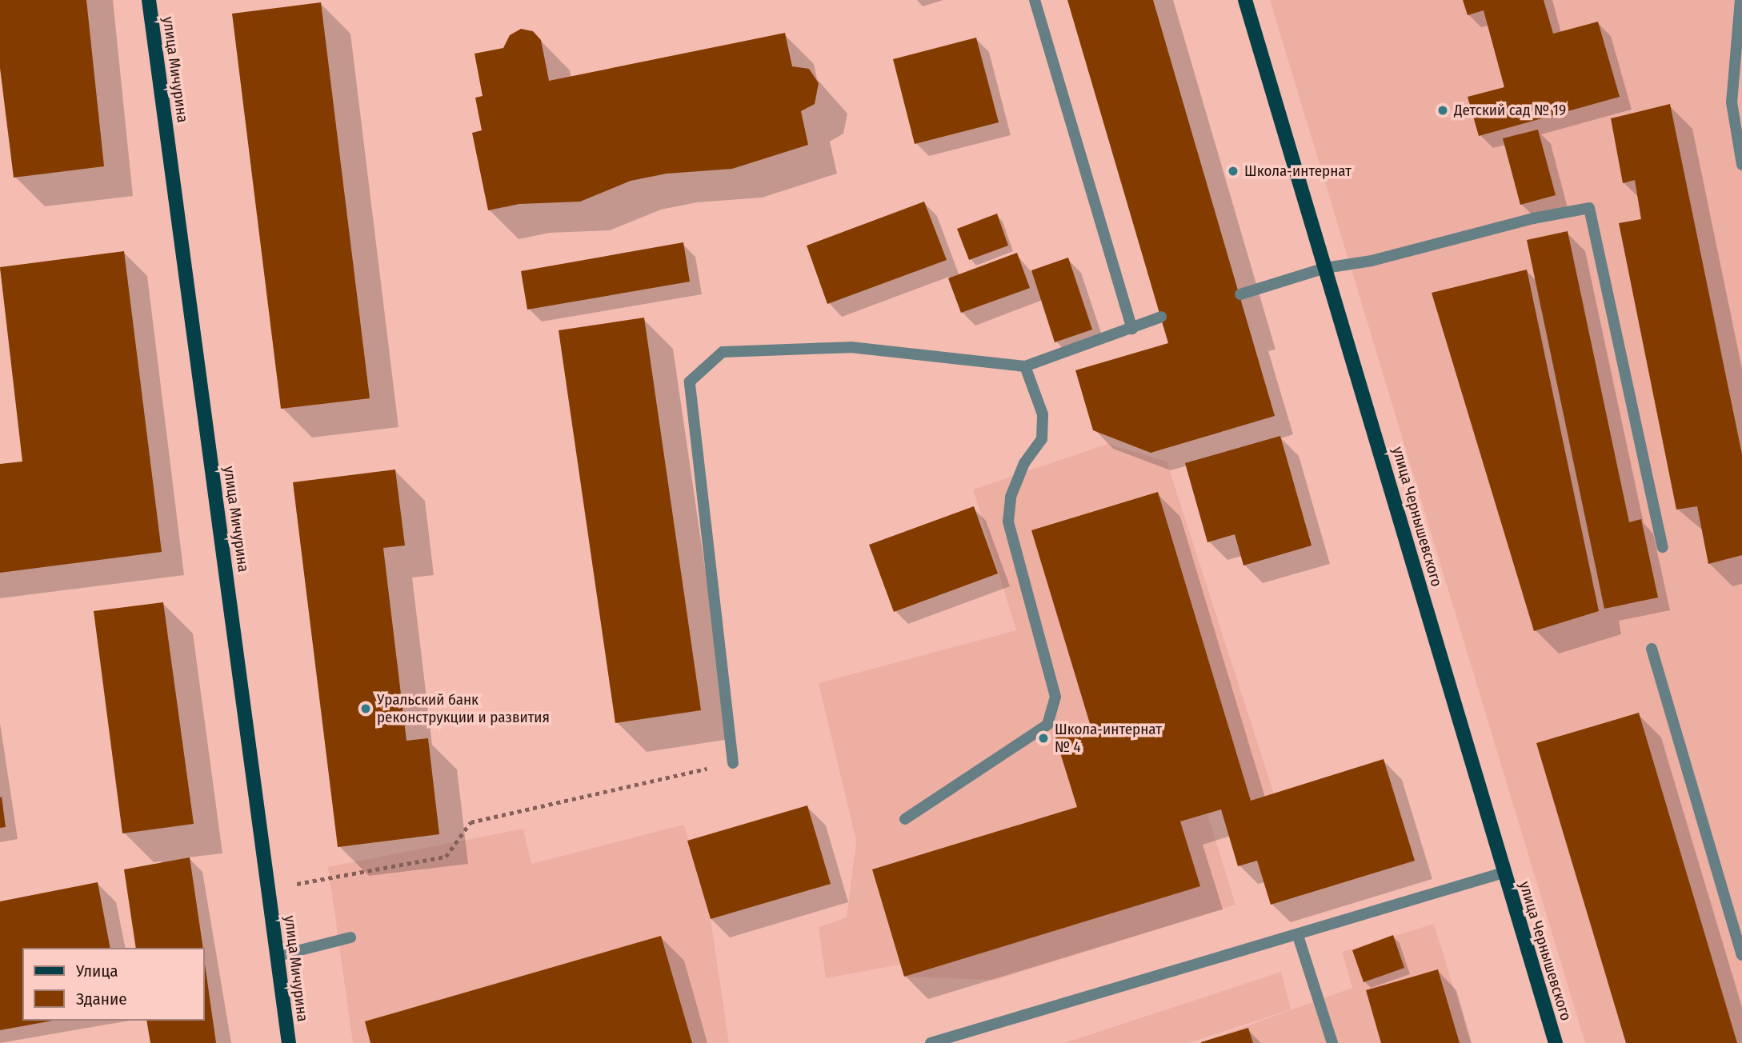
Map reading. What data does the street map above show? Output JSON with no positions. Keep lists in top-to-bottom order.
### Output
{
  "streets": {
    "main road": ["улица Мичурина", "улица Чернышевского"]
  },
  "places": [
    "Детский сад № 19",
    "Школа-интернат",
    "Уральский банк реконструкции и развития",
    "Школа-интернат № 4"
  ],
  "legend": ["Улица", "Здание"]
}
